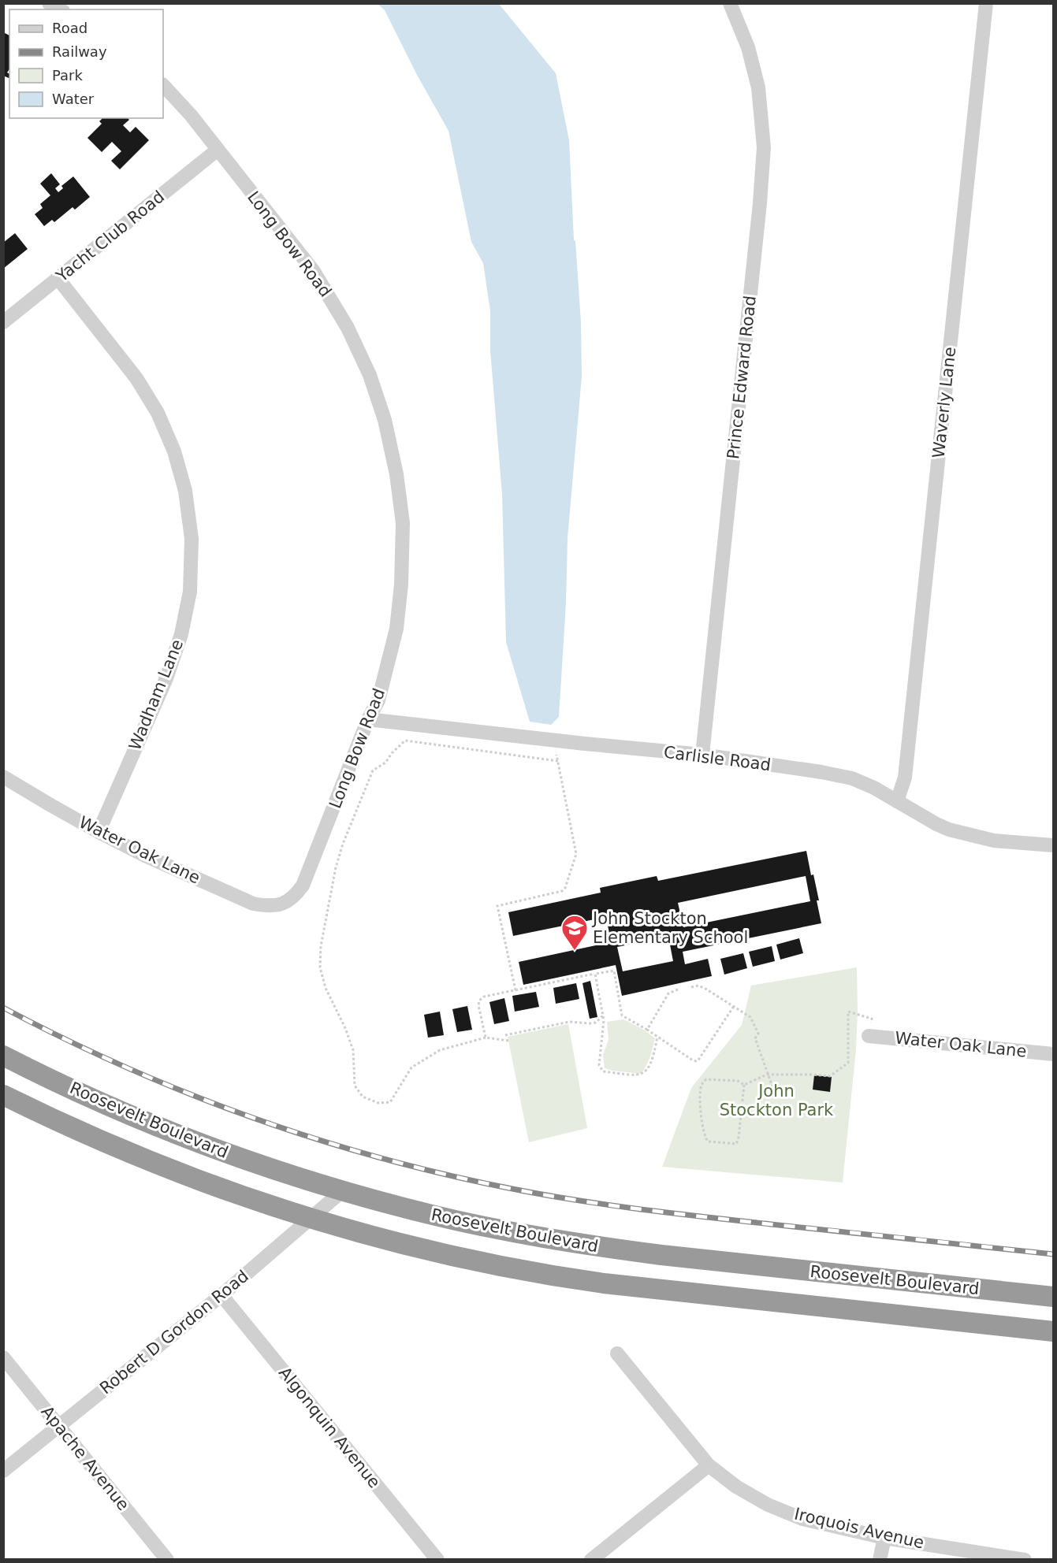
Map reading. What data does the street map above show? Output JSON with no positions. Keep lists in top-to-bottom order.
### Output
{
  "streets": {
    "highway": ["Roosevelt Boulevard"],
    "street": [
      "Yacht Club Road",
      "Long Bow Road",
      "Prince Edward Road",
      "Waverly Lane",
      "Wadham Lane",
      "Carlisle Road",
      "Water Oak Lane",
      "Robert D Gordon Road",
      "Algonquin Avenue",
      "Apache Avenue",
      "Iroquois Avenue"
    ]
  },
  "crossings": [
    ["Yacht Club Road", "Long Bow Road"],
    ["Yacht Club Road", "Wadham Lane"],
    ["Long Bow Road", "Carlisle Road"],
    ["Long Bow Road", "Water Oak Lane"],
    ["Prince Edward Road", "Carlisle Road"],
    ["Waverly Lane", "Carlisle Road"],
    ["Wadham Lane", "Water Oak Lane"],
    ["Roosevelt Boulevard", "Robert D Gordon Road"],
    ["Robert D Gordon Road", "Algonquin Avenue"],
    ["Robert D Gordon Road", "Apache Avenue"]
  ],
  "parks": ["John Stockton Park"],
  "places": {
    "school or university": ["John Stockton Elementary School"]
  },
  "legend": [
    "Road",
    "Railway",
    "Park",
    "Water"
  ]
}
